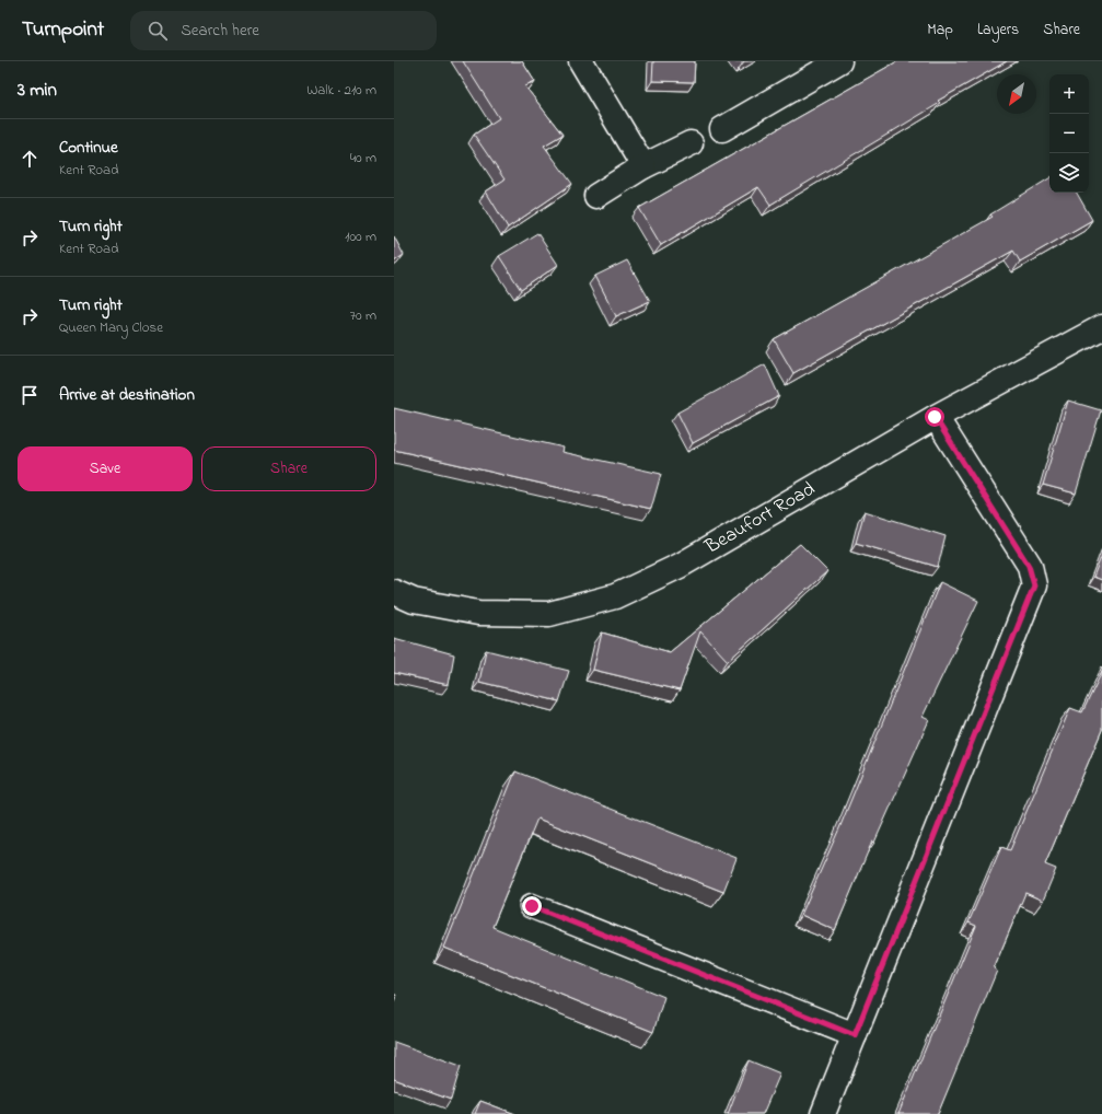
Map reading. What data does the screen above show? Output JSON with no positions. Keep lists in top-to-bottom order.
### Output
{
  "streets": {
    "street": ["Beaufort Road"]
  },
  "north": "bottom left",
  "page": {
    "header": "Turnpoint",
    "search": "Search here",
    "nav": ["Map", "Layers", "Share"],
    "heading": ["3 min", "Walk · 210 m"],
    "map_buttons": ["+", "−"],
    "list": [
      ["Continue", "Kent Road", "40 m"],
      ["Turn right", "Kent Road", "100 m"],
      ["Turn right", "Queen Mary Close", "70 m"],
      "Arrive at destination"
    ],
    "buttons": ["Save", "Share"]
  }
}
